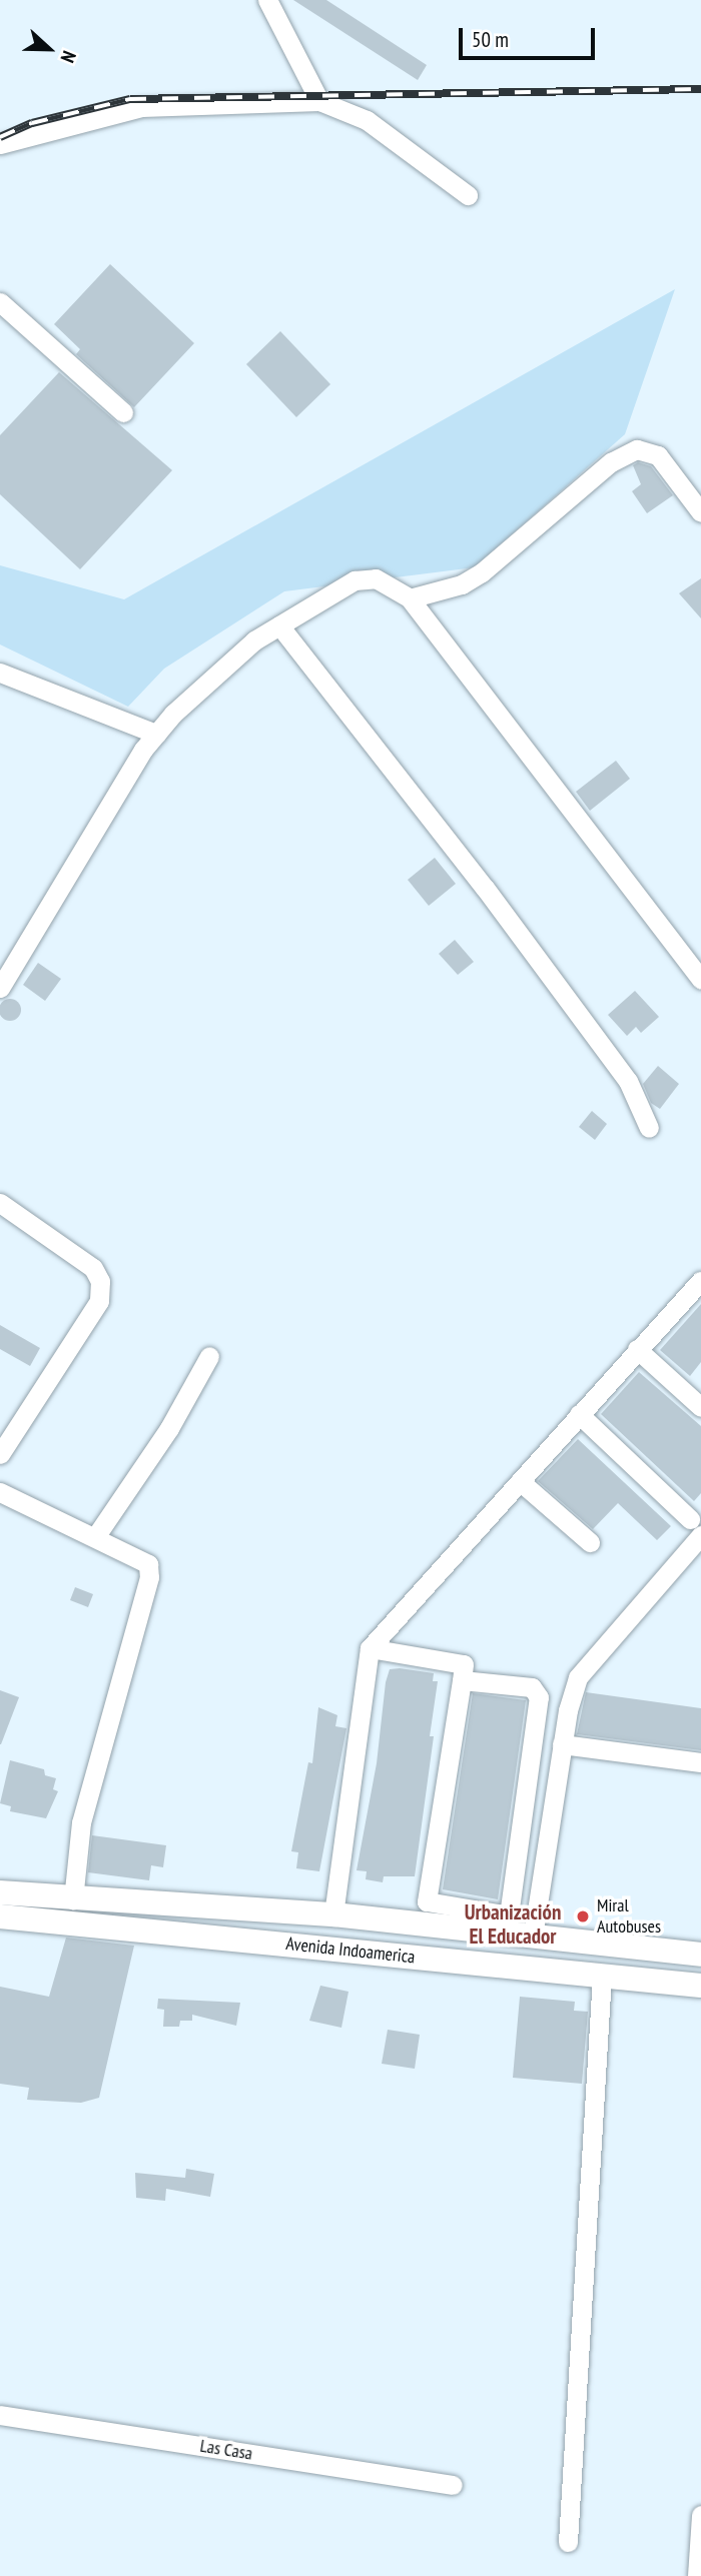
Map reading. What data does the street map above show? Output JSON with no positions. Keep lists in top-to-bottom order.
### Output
{
  "streets": {
    "main road": ["Avenida Indoamerica"],
    "street": ["Las Casa"]
  },
  "districts": ["Urbanización El Educador"],
  "places": ["Miral Autobuses"],
  "scale_bar": "50 m",
  "north": "right"
}
